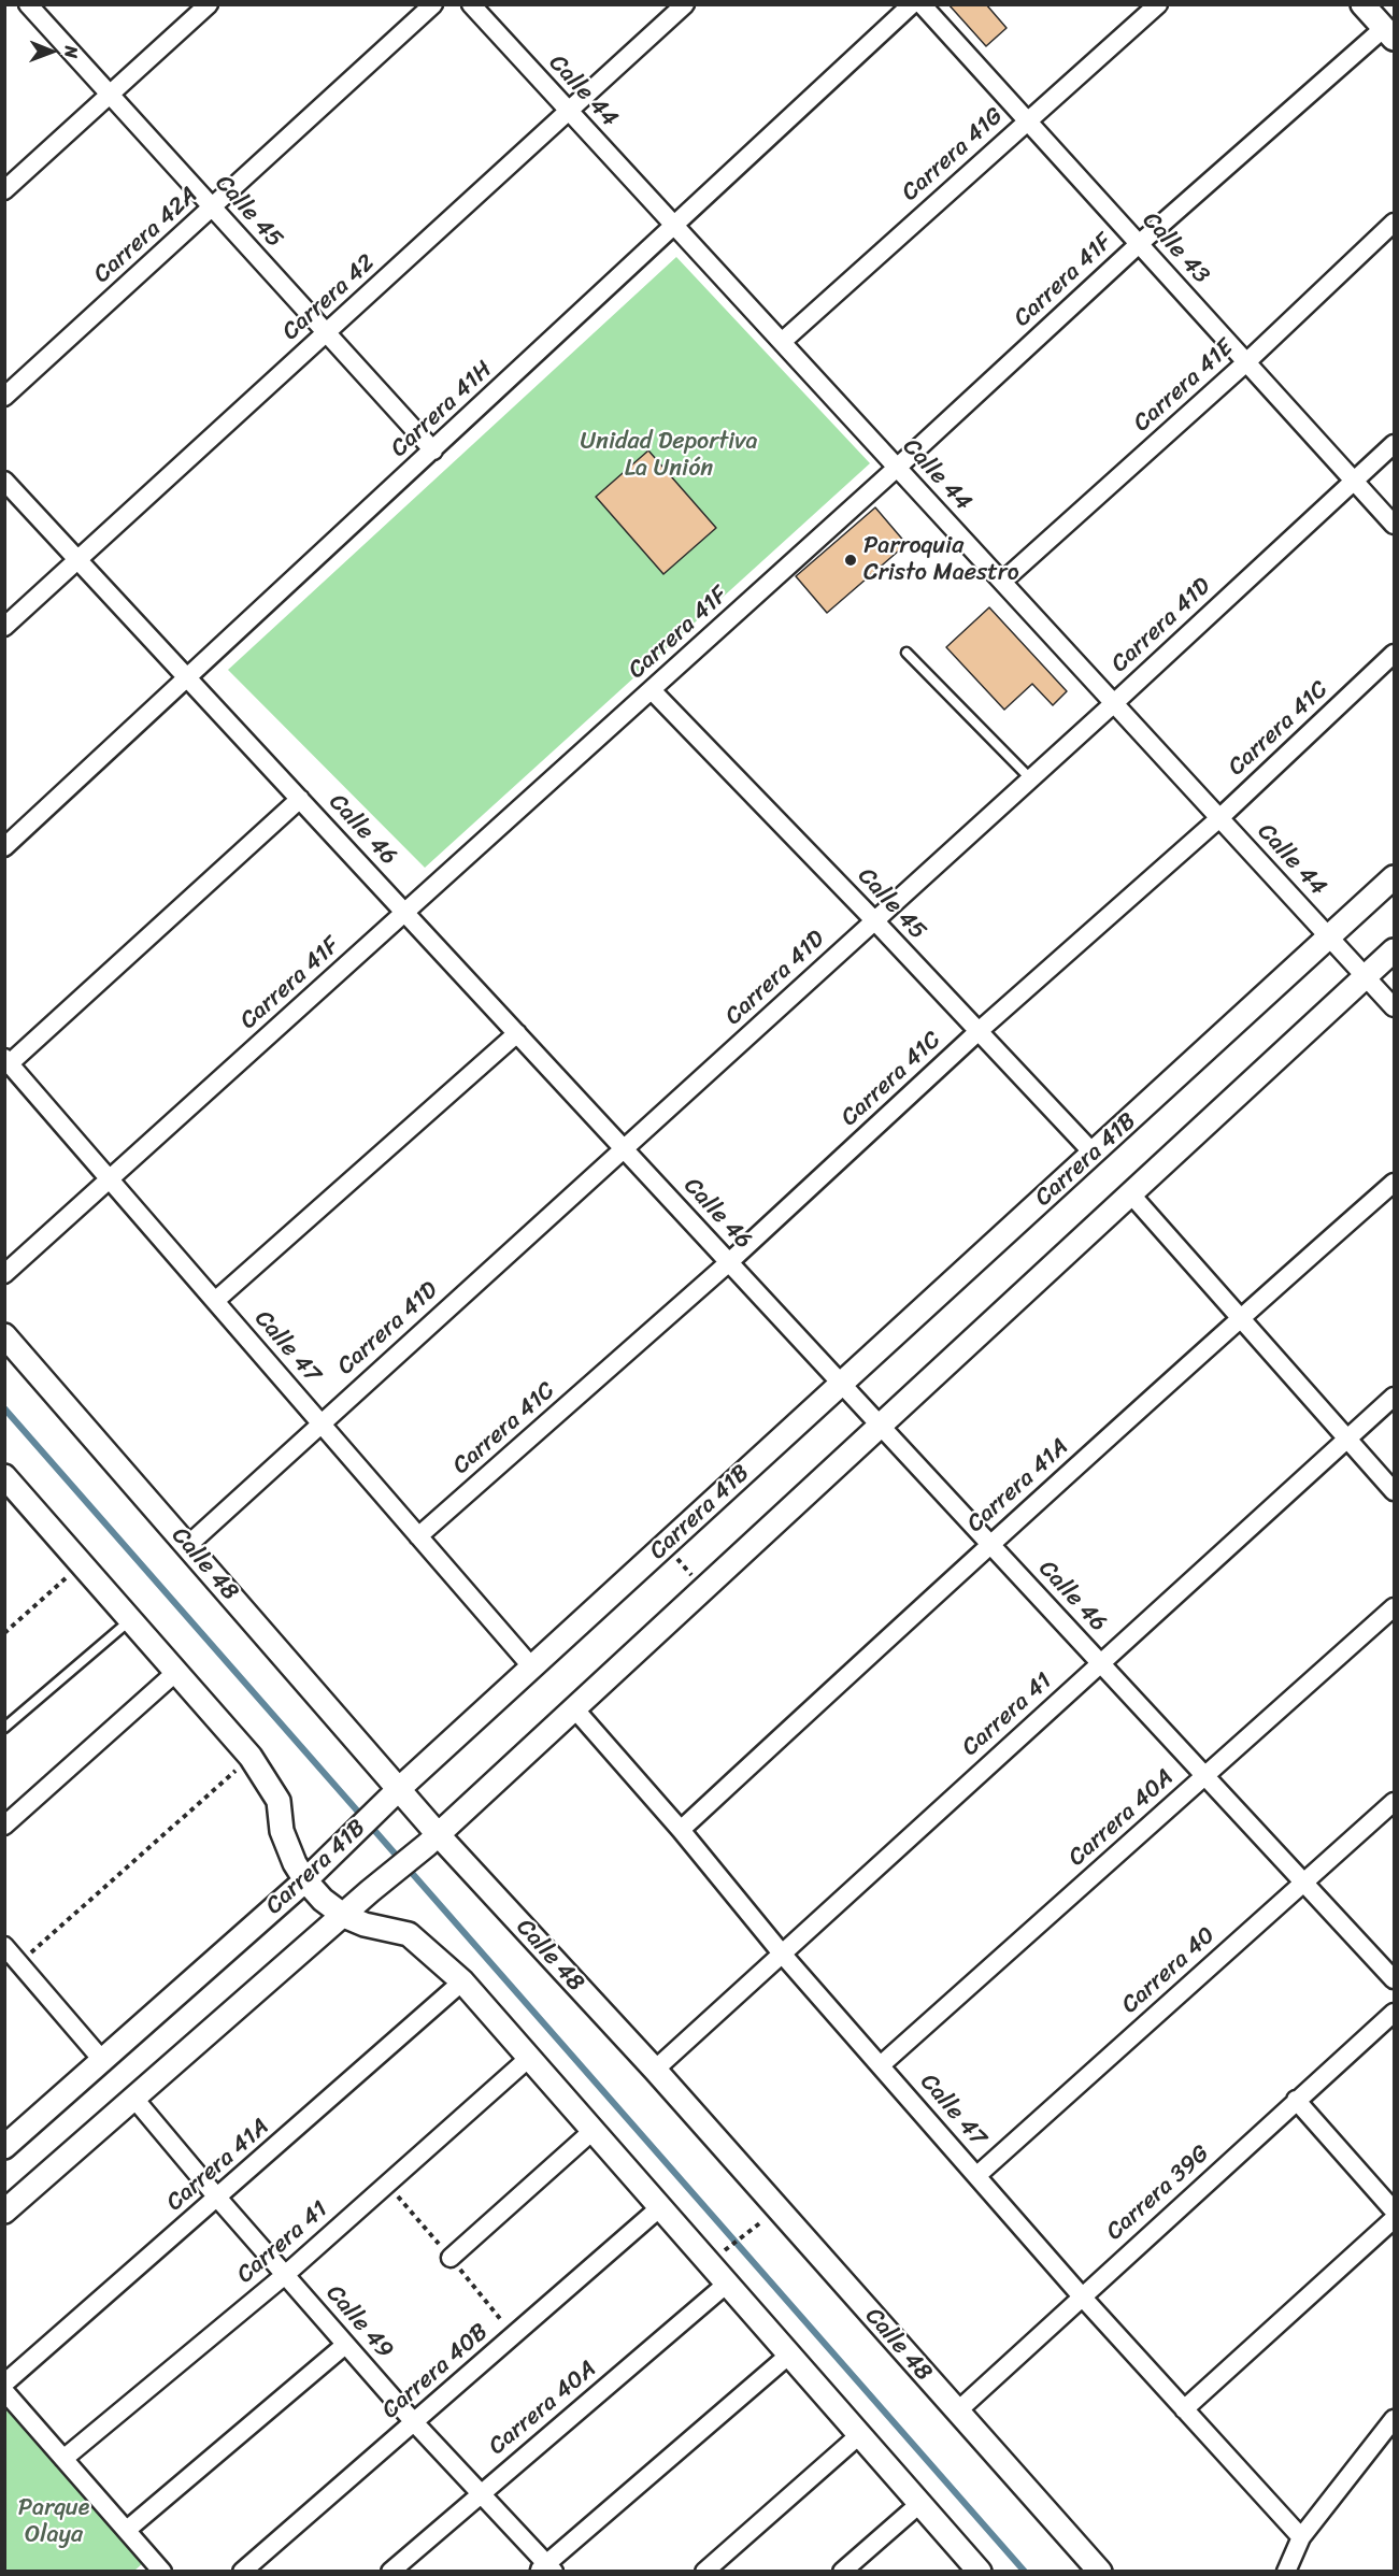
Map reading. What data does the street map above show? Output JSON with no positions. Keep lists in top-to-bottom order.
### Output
{
  "streets": {
    "street": [
      "Calle 44",
      "Carrera 41G",
      "Calle 45",
      "Carrera 42A",
      "Calle 43",
      "Carrera 41F",
      "Carrera 42",
      "Carrera 41E",
      "Carrera 41H",
      "Carrera 41D",
      "Carrera 41C",
      "Calle 46",
      "Carrera 41B",
      "Calle 47",
      "Carrera 41A",
      "Calle 48",
      "Carrera 41",
      "Carrera 40A",
      "Carrera 40",
      "Carrera 39G",
      "Calle 49",
      "Carrera 40B"
    ]
  },
  "crossings": [
    ["Calle 44", "Carrera 41G"],
    ["Calle 44", "Carrera 41F"],
    ["Calle 44", "Carrera 42"],
    ["Calle 44", "Carrera 41E"],
    ["Calle 44", "Carrera 41H"],
    ["Calle 44", "Carrera 41D"],
    ["Calle 44", "Carrera 41C"],
    ["Calle 44", "Carrera 41B"],
    ["Carrera 41G", "Calle 43"],
    ["Calle 45", "Carrera 42A"],
    ["Calle 45", "Carrera 41F"],
    ["Calle 45", "Carrera 42"],
    ["Calle 45", "Carrera 41H"],
    ["Calle 45", "Carrera 41D"],
    ["Calle 45", "Carrera 41C"],
    ["Calle 45", "Carrera 41B"],
    ["Calle 43", "Carrera 41F"],
    ["Calle 43", "Carrera 41E"],
    ["Calle 43", "Carrera 41D"],
    ["Carrera 41F", "Calle 46"],
    ["Carrera 41F", "Calle 47"],
    ["Carrera 42", "Calle 46"],
    ["Carrera 41H", "Calle 46"],
    ["Carrera 41D", "Calle 46"],
    ["Carrera 41D", "Calle 47"],
    ["Carrera 41D", "Calle 48"],
    ["Carrera 41C", "Calle 46"],
    ["Carrera 41C", "Calle 47"],
    ["Calle 46", "Carrera 41B"],
    ["Calle 46", "Carrera 41A"],
    ["Calle 46", "Carrera 41"],
    ["Calle 46", "Carrera 40A"],
    ["Calle 46", "Carrera 40"],
    ["Carrera 41B", "Calle 47"],
    ["Carrera 41B", "Calle 48"],
    ["Calle 47", "Carrera 41A"],
    ["Calle 47", "Carrera 41"],
    ["Calle 47", "Carrera 40A"],
    ["Calle 47", "Carrera 40"],
    ["Calle 47", "Carrera 39G"],
    ["Carrera 41A", "Calle 49"],
    ["Calle 48", "Carrera 41"],
    ["Calle 48", "Carrera 39G"],
    ["Carrera 41", "Calle 49"],
    ["Carrera 40A", "Calle 49"],
    ["Calle 49", "Carrera 40B"]
  ],
  "parks": ["Unidad Deportiva La Unión", "Parque Olaya"],
  "places": ["Parroquia Cristo Maestro"],
  "north": "right"
}
